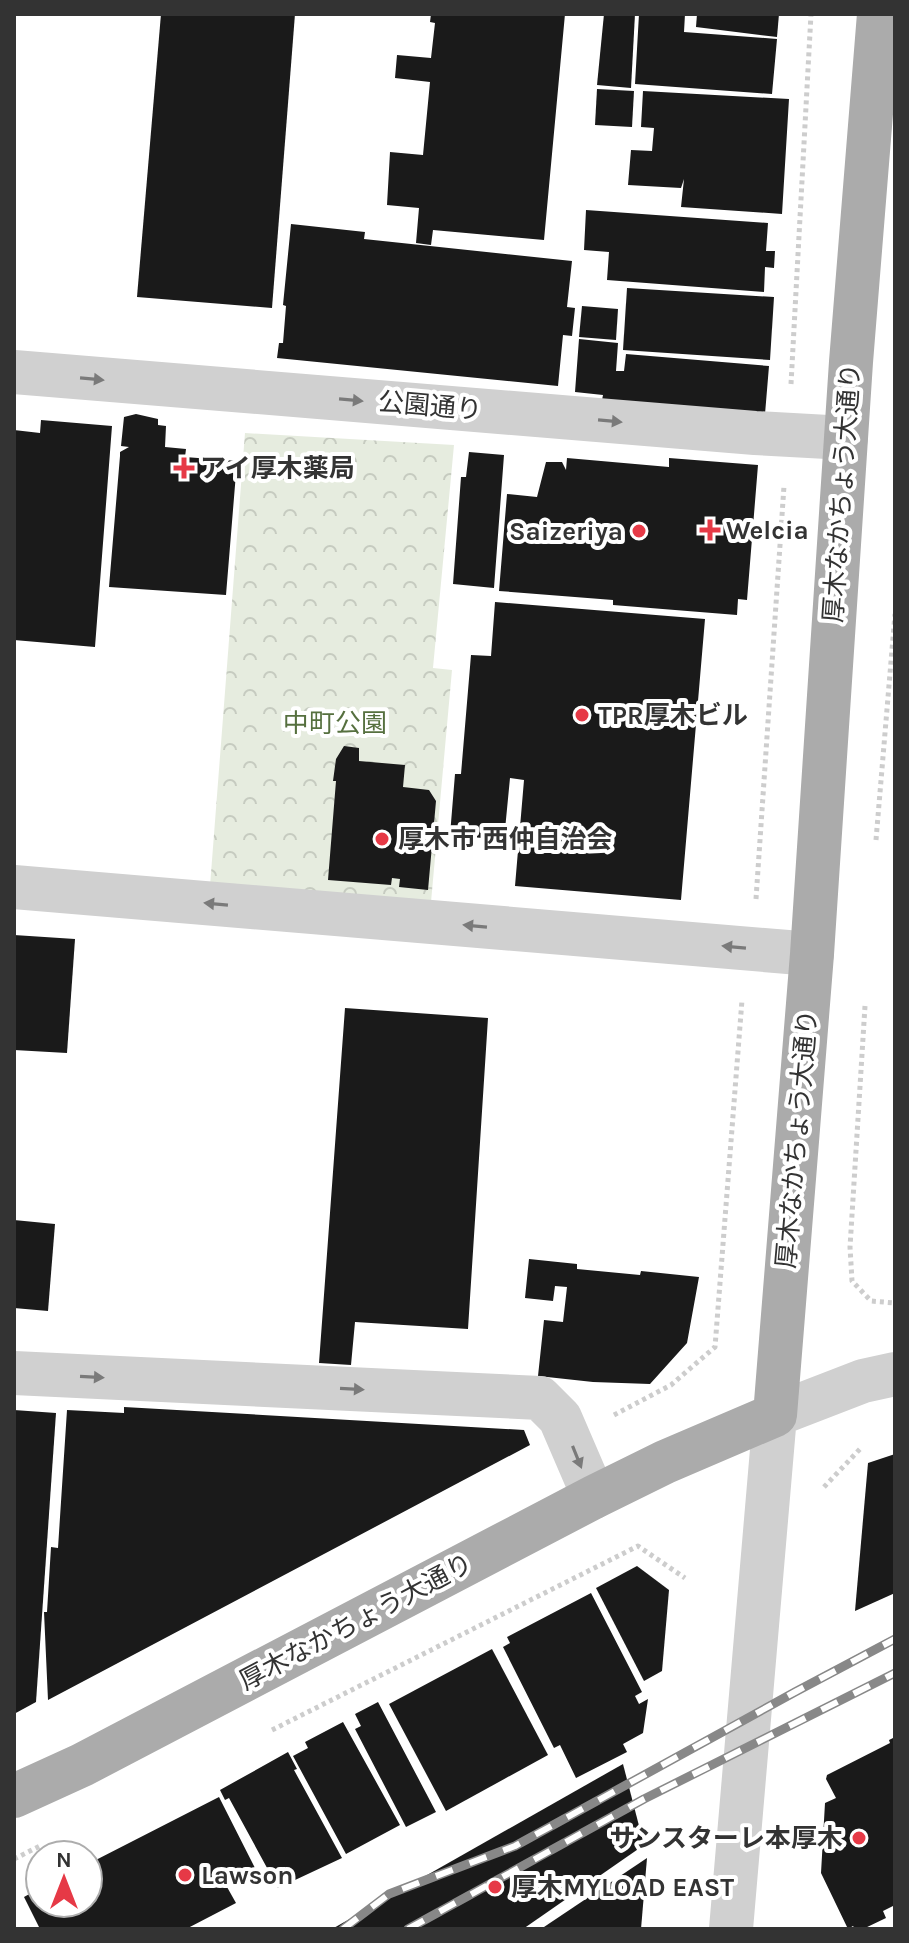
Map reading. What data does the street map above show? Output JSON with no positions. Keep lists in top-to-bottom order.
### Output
{
  "streets": {
    "main road": ["厚木なかちょう大通り"],
    "street": ["公園通り"]
  },
  "crossings": [
    ["公園通り", "厚木なかちょう大通り"]
  ],
  "one_way": ["公園通り"],
  "parks": ["中町公園"],
  "places": {
    "health": ["アイ厚木薬局", "Welcia"],
    "other": [
      "Saizeriya",
      "TPR厚木ビル",
      "厚木市 西仲自治会",
      "サンスターレ本厚木",
      "Lawson",
      "厚木MYLOAD EAST"
    ]
  },
  "north": "top"
}
